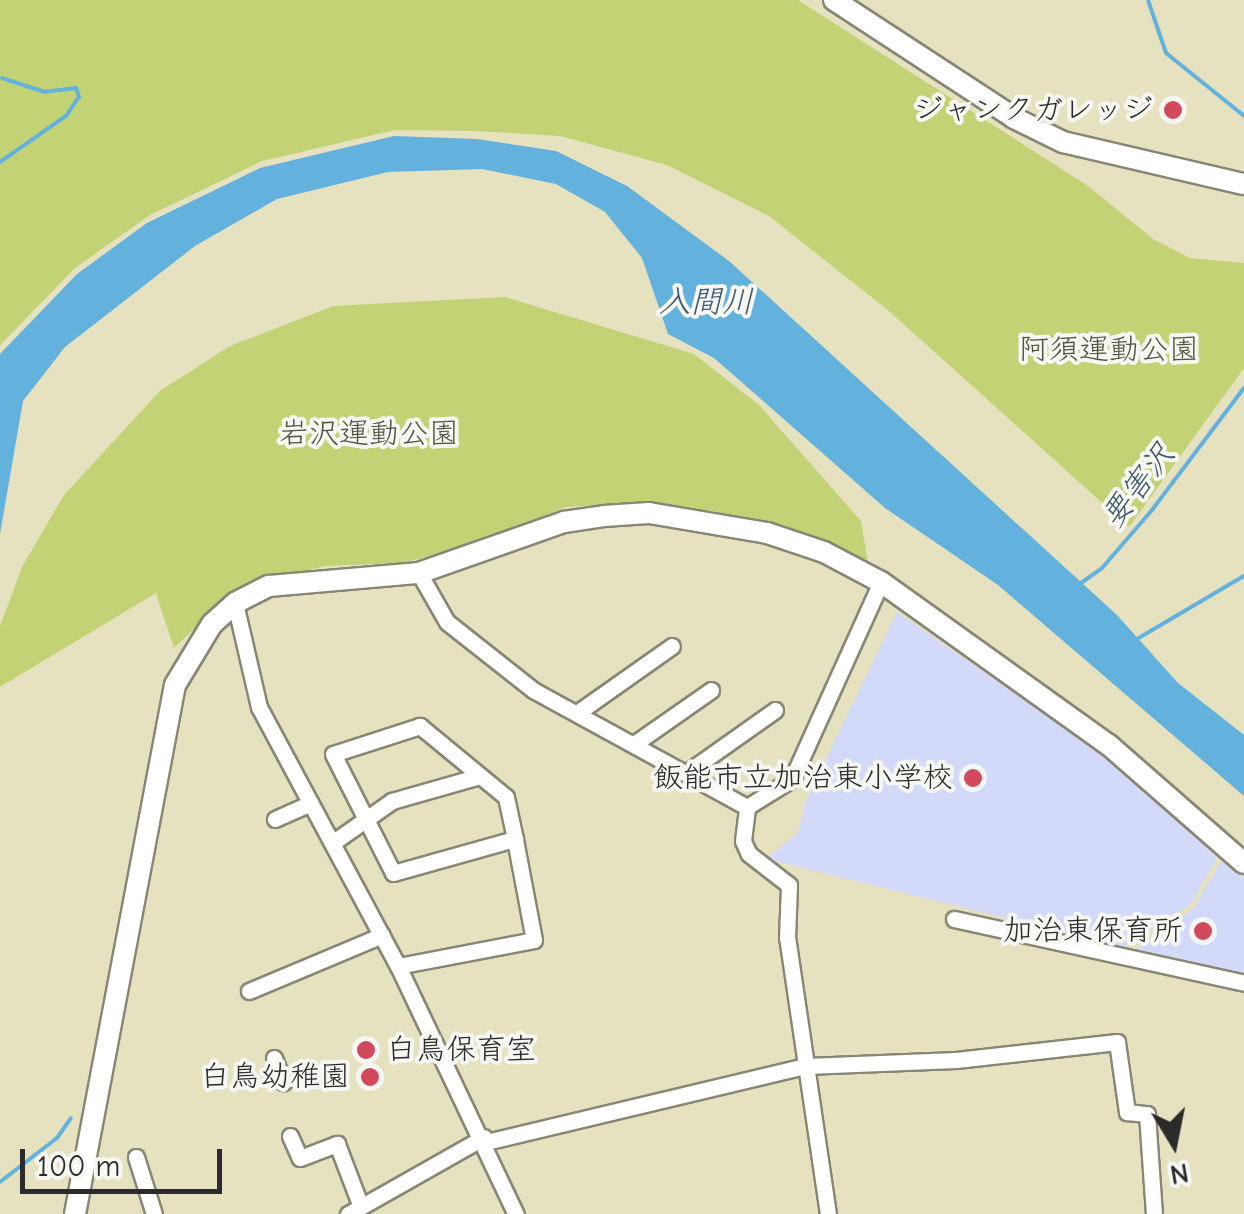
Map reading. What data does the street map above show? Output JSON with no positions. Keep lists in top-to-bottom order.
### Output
{
  "water": ["入間川", "要害沢"],
  "parks": ["阿須運動公園", "岩沢運動公園"],
  "places": [
    "ジャンクガレッジ",
    "飯能市立加治東小学校",
    "加治東保育所",
    "白鳥保育室",
    "白鳥幼稚園"
  ],
  "scale_bar": "100 m",
  "north": "bottom"
}
